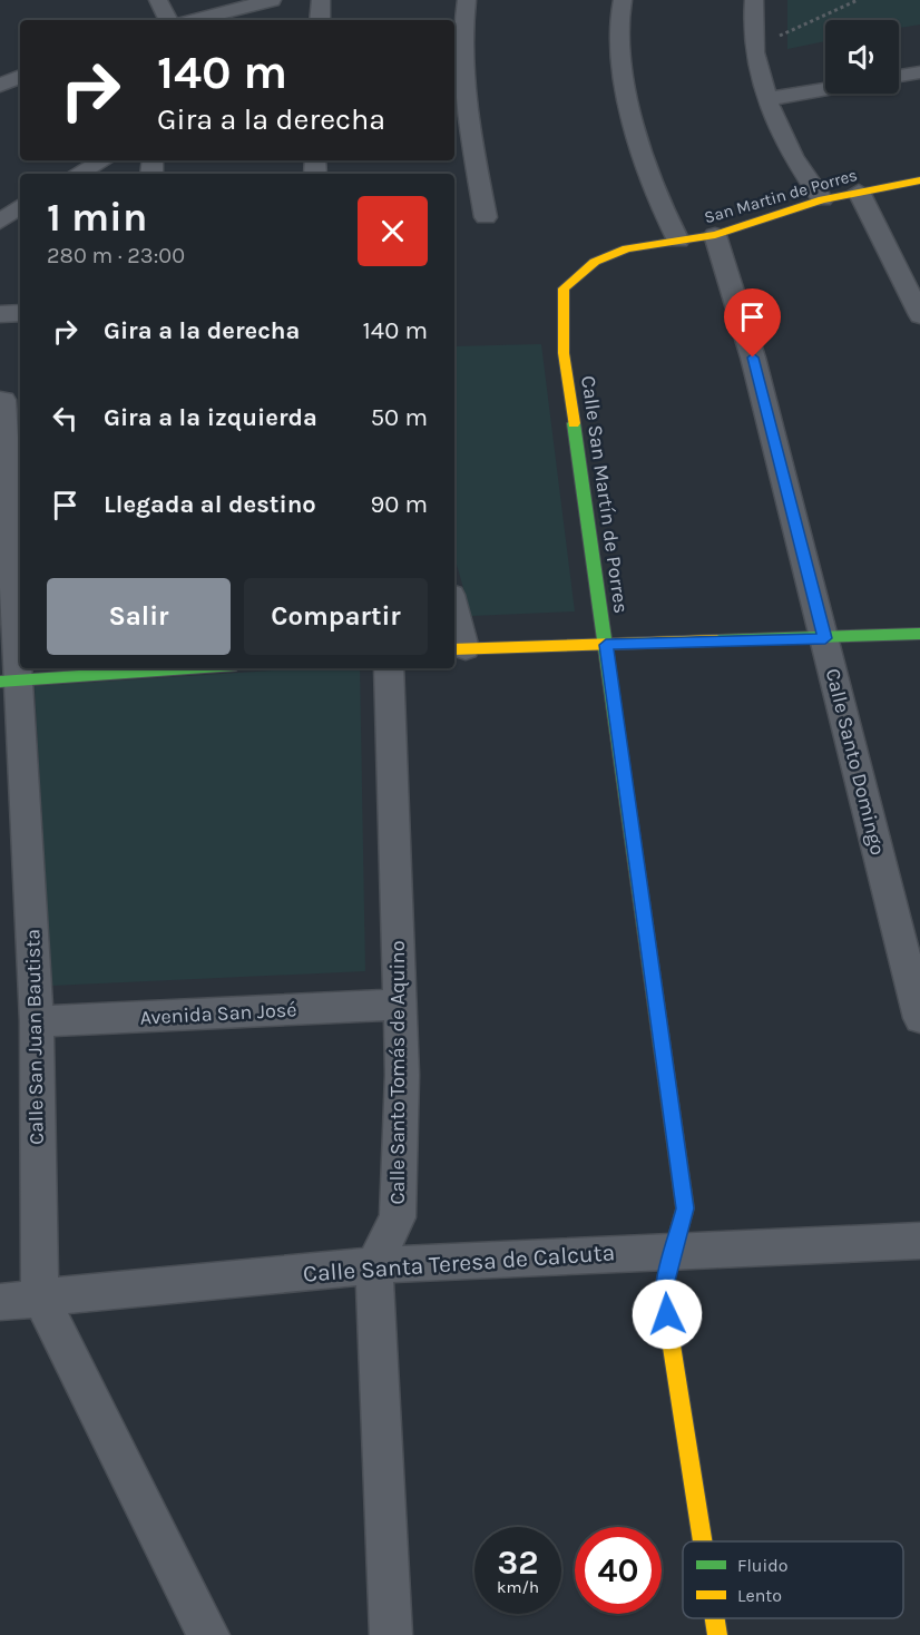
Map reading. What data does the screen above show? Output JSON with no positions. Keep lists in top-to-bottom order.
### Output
{
  "streets": {
    "street": [
      "San Martin de Porres",
      "Calle San Martín de Porres",
      "Calle Santo Domingo",
      "Avenida San José",
      "Calle San Juan Bautista",
      "Calle Santo Tomás de Aquino",
      "Calle Santa Teresa de Calcuta"
    ]
  },
  "crossings": [
    ["San Martin de Porres", "Calle San Martín de Porres"],
    ["San Martin de Porres", "Calle Santo Domingo"],
    ["Calle San Martín de Porres", "Calle Santa Teresa de Calcuta"],
    ["Avenida San José", "Calle San Juan Bautista"],
    ["Avenida San José", "Calle Santo Tomás de Aquino"],
    ["Calle San Juan Bautista", "Calle Santa Teresa de Calcuta"],
    ["Calle Santo Tomás de Aquino", "Calle Santa Teresa de Calcuta"]
  ],
  "legend": ["Fluido", "Lento"],
  "page": {
    "turn": ["140 m", "Gira a la derecha"],
    "heading": ["1 min", "280 m · 23:00"],
    "list": [
      {
        "name": "Gira a la derecha",
        "value": "140 m"
      },
      {
        "name": "Gira a la izquierda",
        "value": "50 m"
      },
      {
        "name": "Llegada al destino",
        "value": "90 m"
      }
    ],
    "buttons": ["Salir", "Compartir"],
    "speed": "32 km/h",
    "limit": "40"
  }
}
